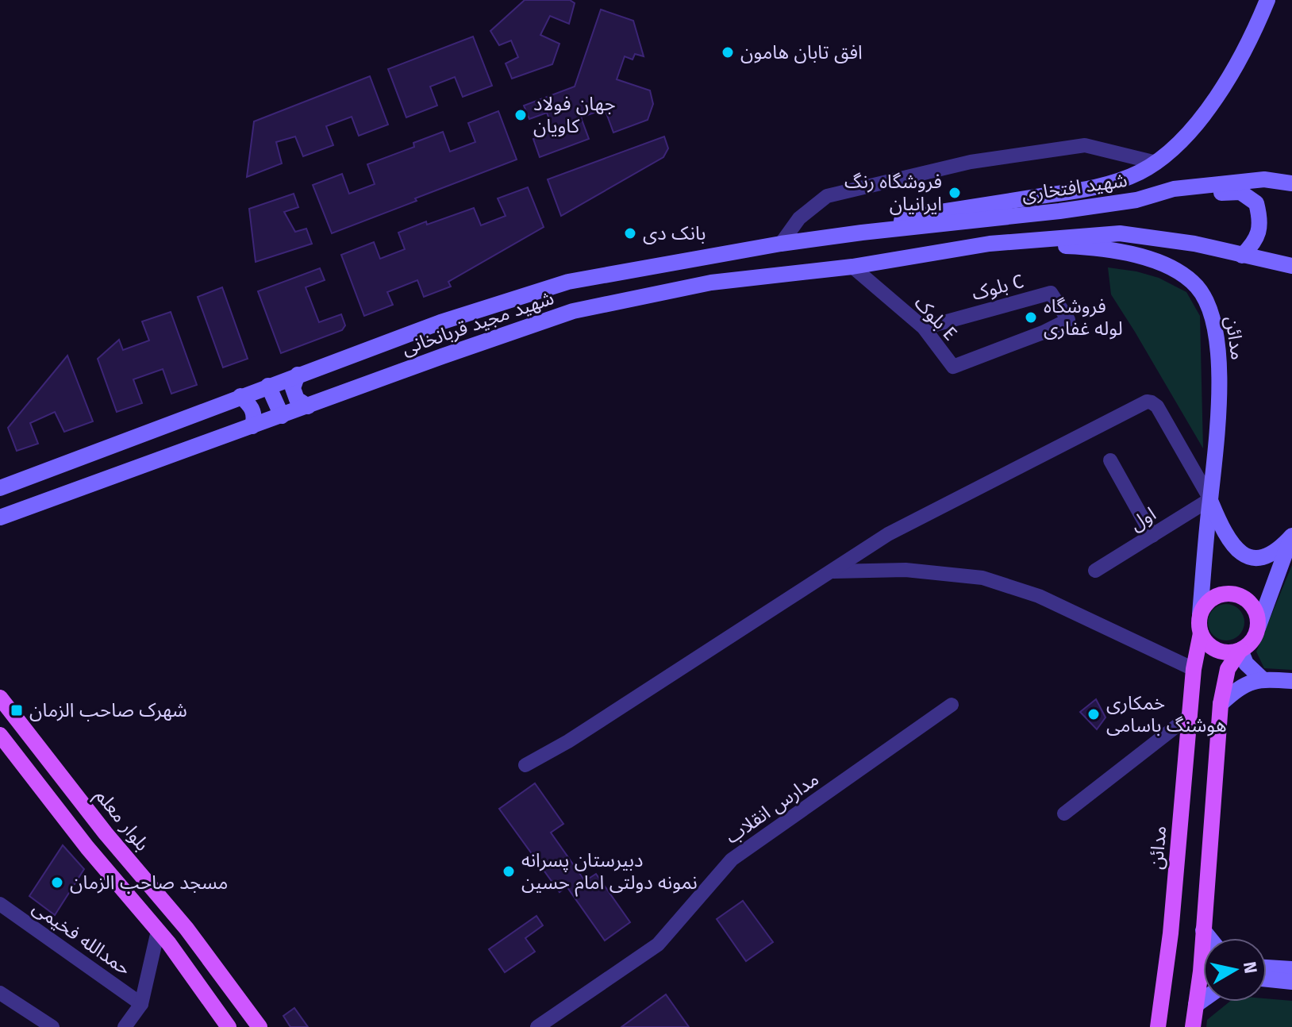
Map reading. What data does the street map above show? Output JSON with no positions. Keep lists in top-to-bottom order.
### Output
{
  "streets": {
    "main road": [
      "شهید افتخاری",
      "شهید مجید قربانخانی",
      "مدائن",
      "بلوار معلم"
    ],
    "street": [
      "بلوک C",
      "بلوک E",
      "اول",
      "مدارس انقلاب",
      "حمدالله فخیمی"
    ]
  },
  "crossings": [
    ["شهید افتخاری", "شهید مجید قربانخانی"],
    ["بلوک C", "بلوک E"],
    ["بلوک E", "شهید مجید قربانخانی"],
    ["شهید مجید قربانخانی", "مدائن"],
    ["مدائن", "اول"]
  ],
  "places": {
    "other": [
      "افق تابان هامون",
      "جهان فولاد کاویان",
      "فروشگاه رنگ ایرانیان",
      "بانک دی",
      "فروشگاه لوله غفاری",
      "خمکاری هوشنگ باسامی",
      "دبیرستان پسرانه نمونه دولتی امام حسین",
      "مسجد صاحب الزمان"
    ],
    "transit": ["شهرک صاحب الزمان"]
  },
  "north": "right"
}
